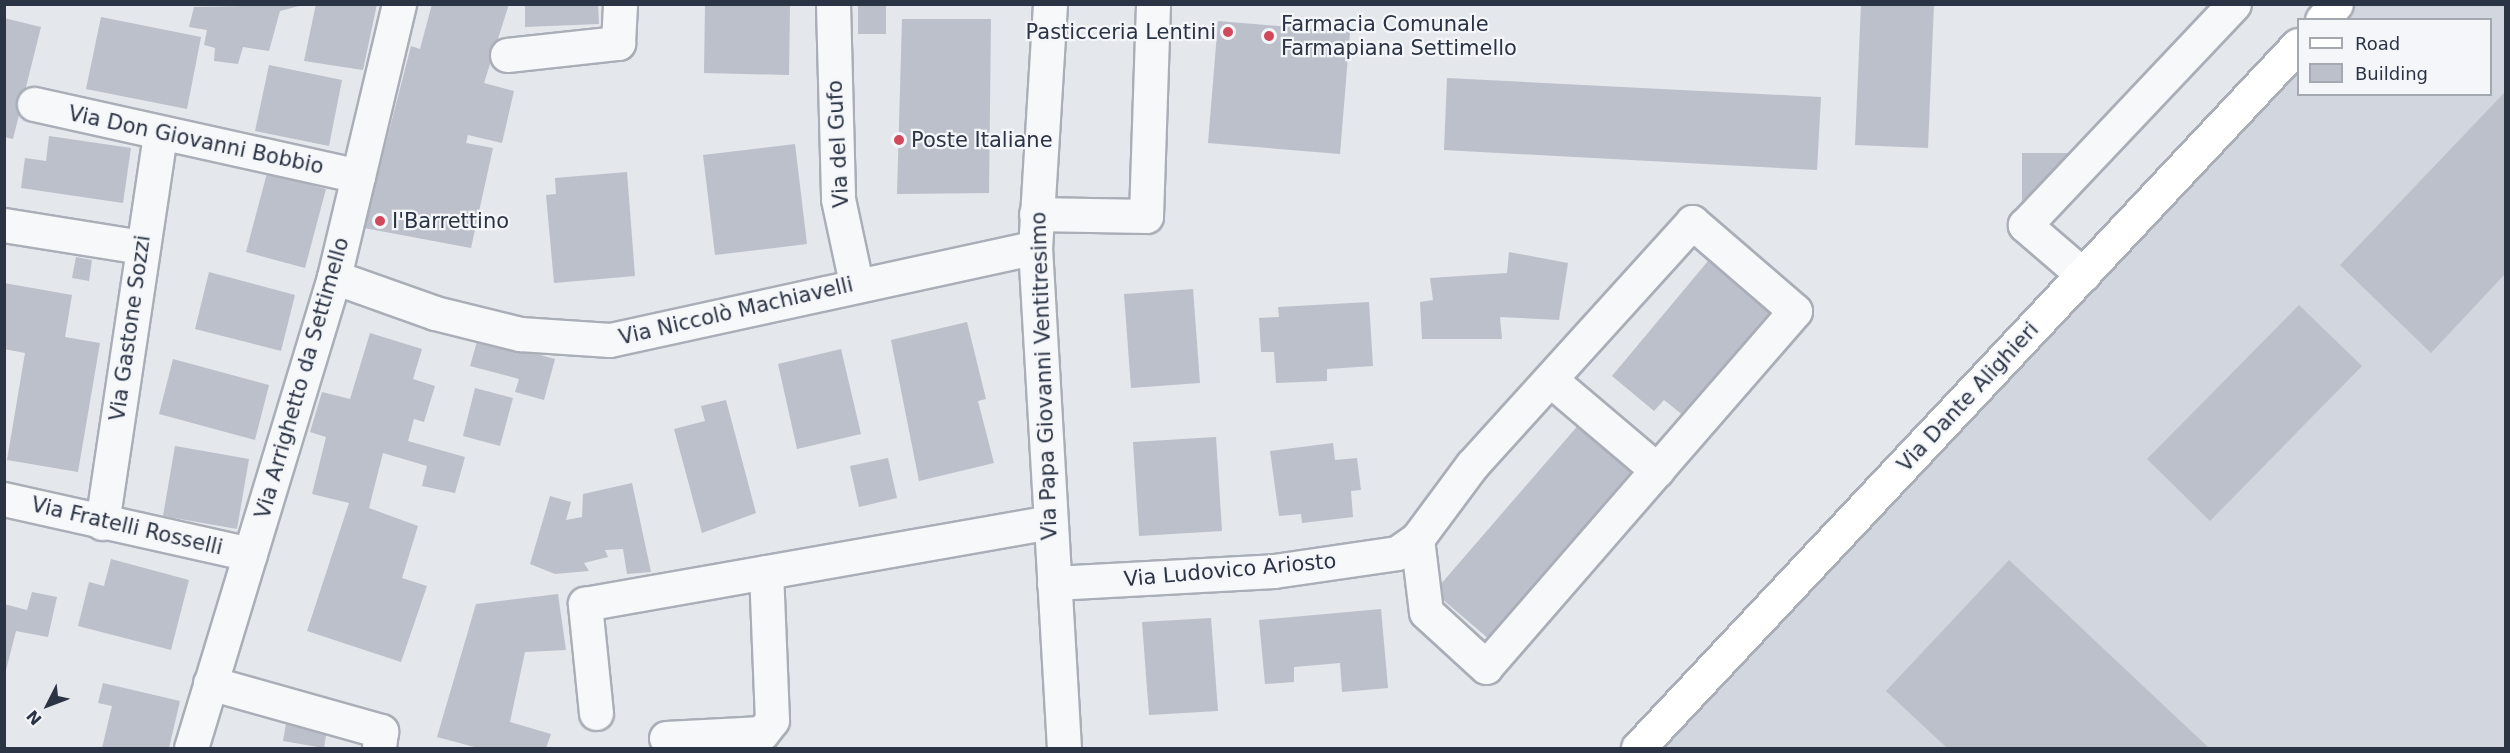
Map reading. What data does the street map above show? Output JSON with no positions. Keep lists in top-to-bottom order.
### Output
{
  "streets": {
    "main road": ["Via Dante Alighieri"],
    "street": [
      "Via Don Giovanni Bobbio",
      "Via del Gufo",
      "Via Niccolò Machiavelli",
      "Via Gastone Sozzi",
      "Via Papa Giovanni Ventitresimo",
      "Via Arrighetto da Settimello",
      "Via Fratelli Rosselli",
      "Via Ludovico Ariosto"
    ]
  },
  "crossings": [
    ["Via Don Giovanni Bobbio", "Via Gastone Sozzi"],
    ["Via Don Giovanni Bobbio", "Via Arrighetto da Settimello"],
    ["Via del Gufo", "Via Niccolò Machiavelli"],
    ["Via Niccolò Machiavelli", "Via Papa Giovanni Ventitresimo"],
    ["Via Niccolò Machiavelli", "Via Arrighetto da Settimello"],
    ["Via Gastone Sozzi", "Via Fratelli Rosselli"],
    ["Via Papa Giovanni Ventitresimo", "Via Ludovico Ariosto"],
    ["Via Arrighetto da Settimello", "Via Fratelli Rosselli"]
  ],
  "places": [
    "Pasticceria Lentini",
    "Farmacia Comunale Farmapiana Settimello",
    "Poste Italiane",
    "I'Barrettino"
  ],
  "legend": ["Road", "Building"],
  "north": "bottom left"
}
